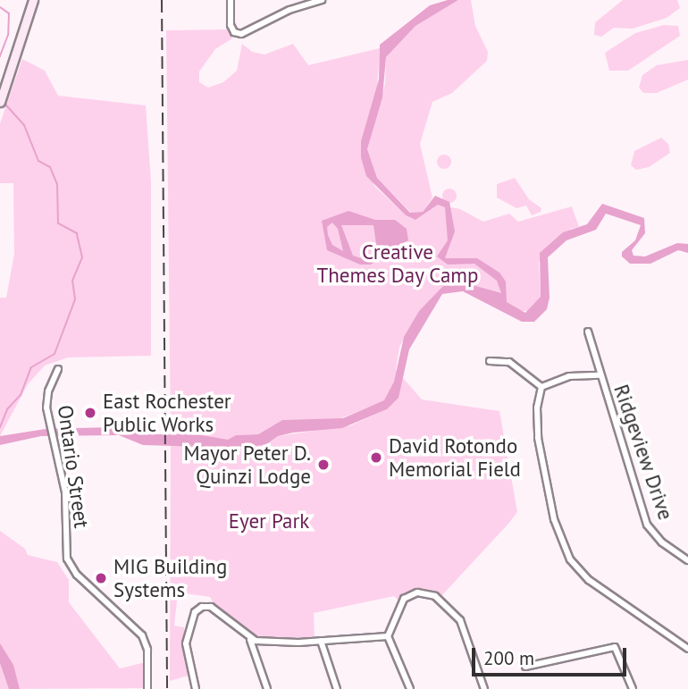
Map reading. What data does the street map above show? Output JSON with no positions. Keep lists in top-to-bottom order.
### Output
{
  "streets": {
    "street": ["Ridgeview Drive", "Ontario Street"]
  },
  "parks": ["Creative Themes Day Camp", "Eyer Park"],
  "places": [
    "East Rochester Public Works",
    "David Rotondo Memorial Field",
    "Mayor Peter D. Quinzi Lodge",
    "MIG Building Systems"
  ],
  "scale_bar": "200 m"
}
